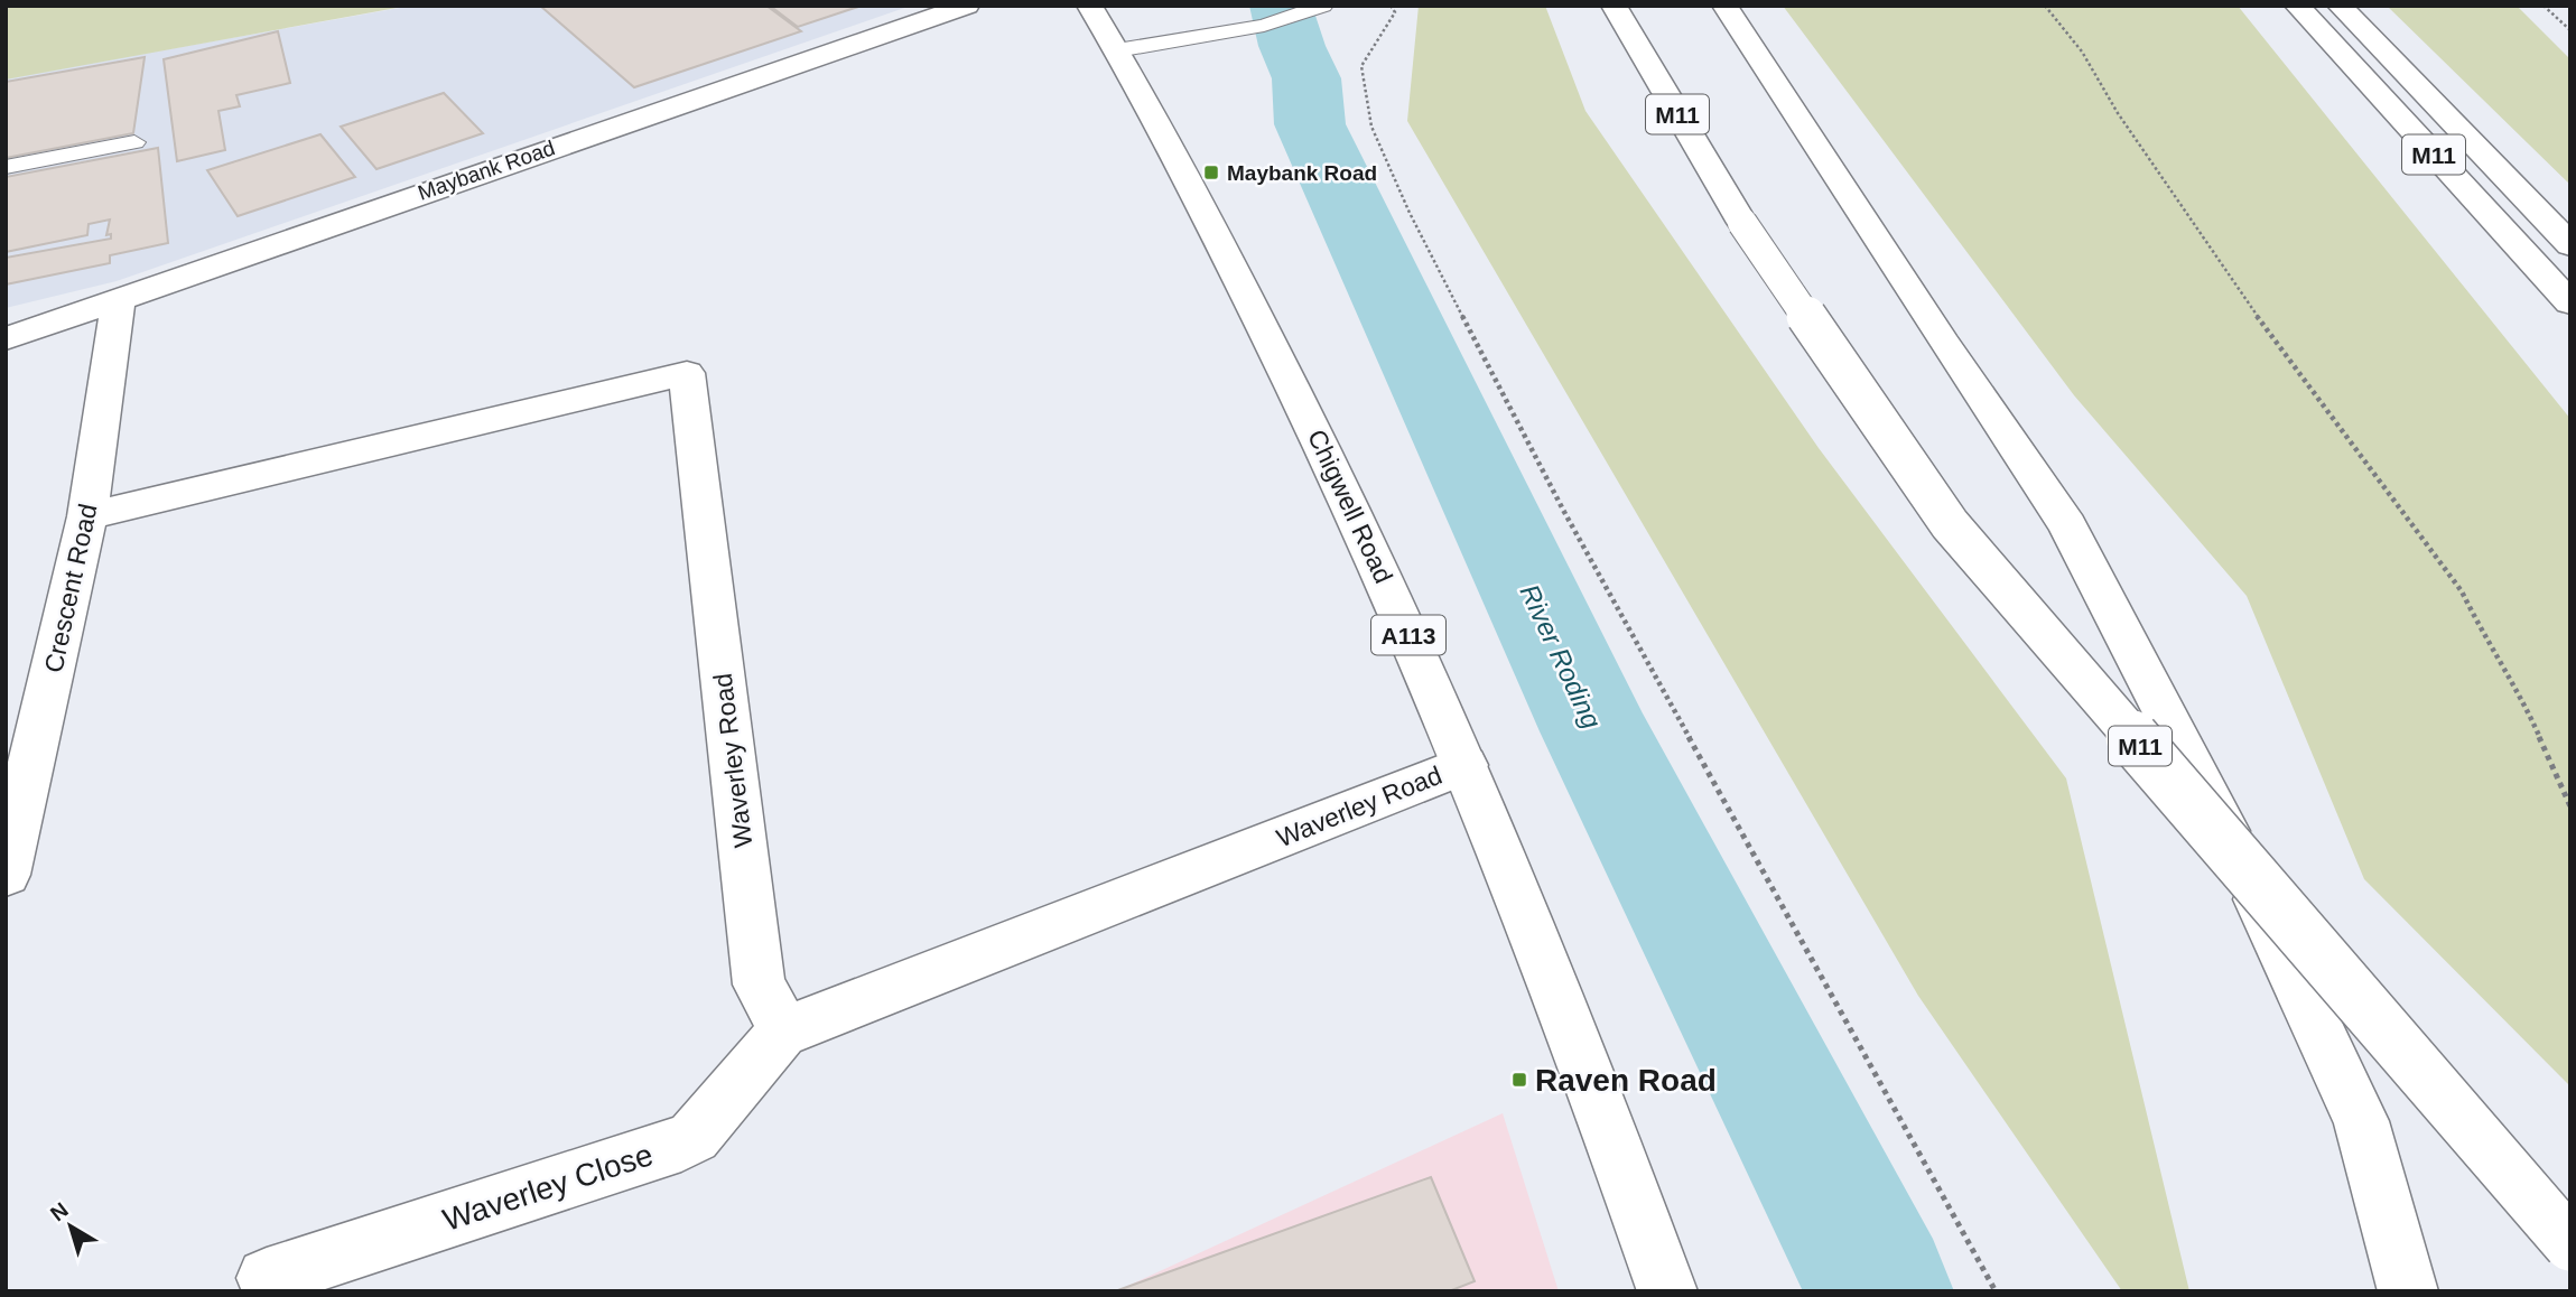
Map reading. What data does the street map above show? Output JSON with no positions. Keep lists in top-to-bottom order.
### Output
{
  "streets": {
    "main road": [
      "M11",
      "Maybank Road",
      "Chigwell Road",
      "Crescent Road",
      "A113",
      "Waverley Road",
      "Waverley Close"
    ]
  },
  "crossings": [
    ["Maybank Road", "Crescent Road"],
    ["Chigwell Road", "Waverley Road"],
    ["Crescent Road", "Waverley Road"],
    ["Waverley Road", "Waverley Close"]
  ],
  "water": ["River Roding"],
  "places": {
    "transit": ["Maybank Road", "Raven Road"]
  },
  "north": "top left"
}
